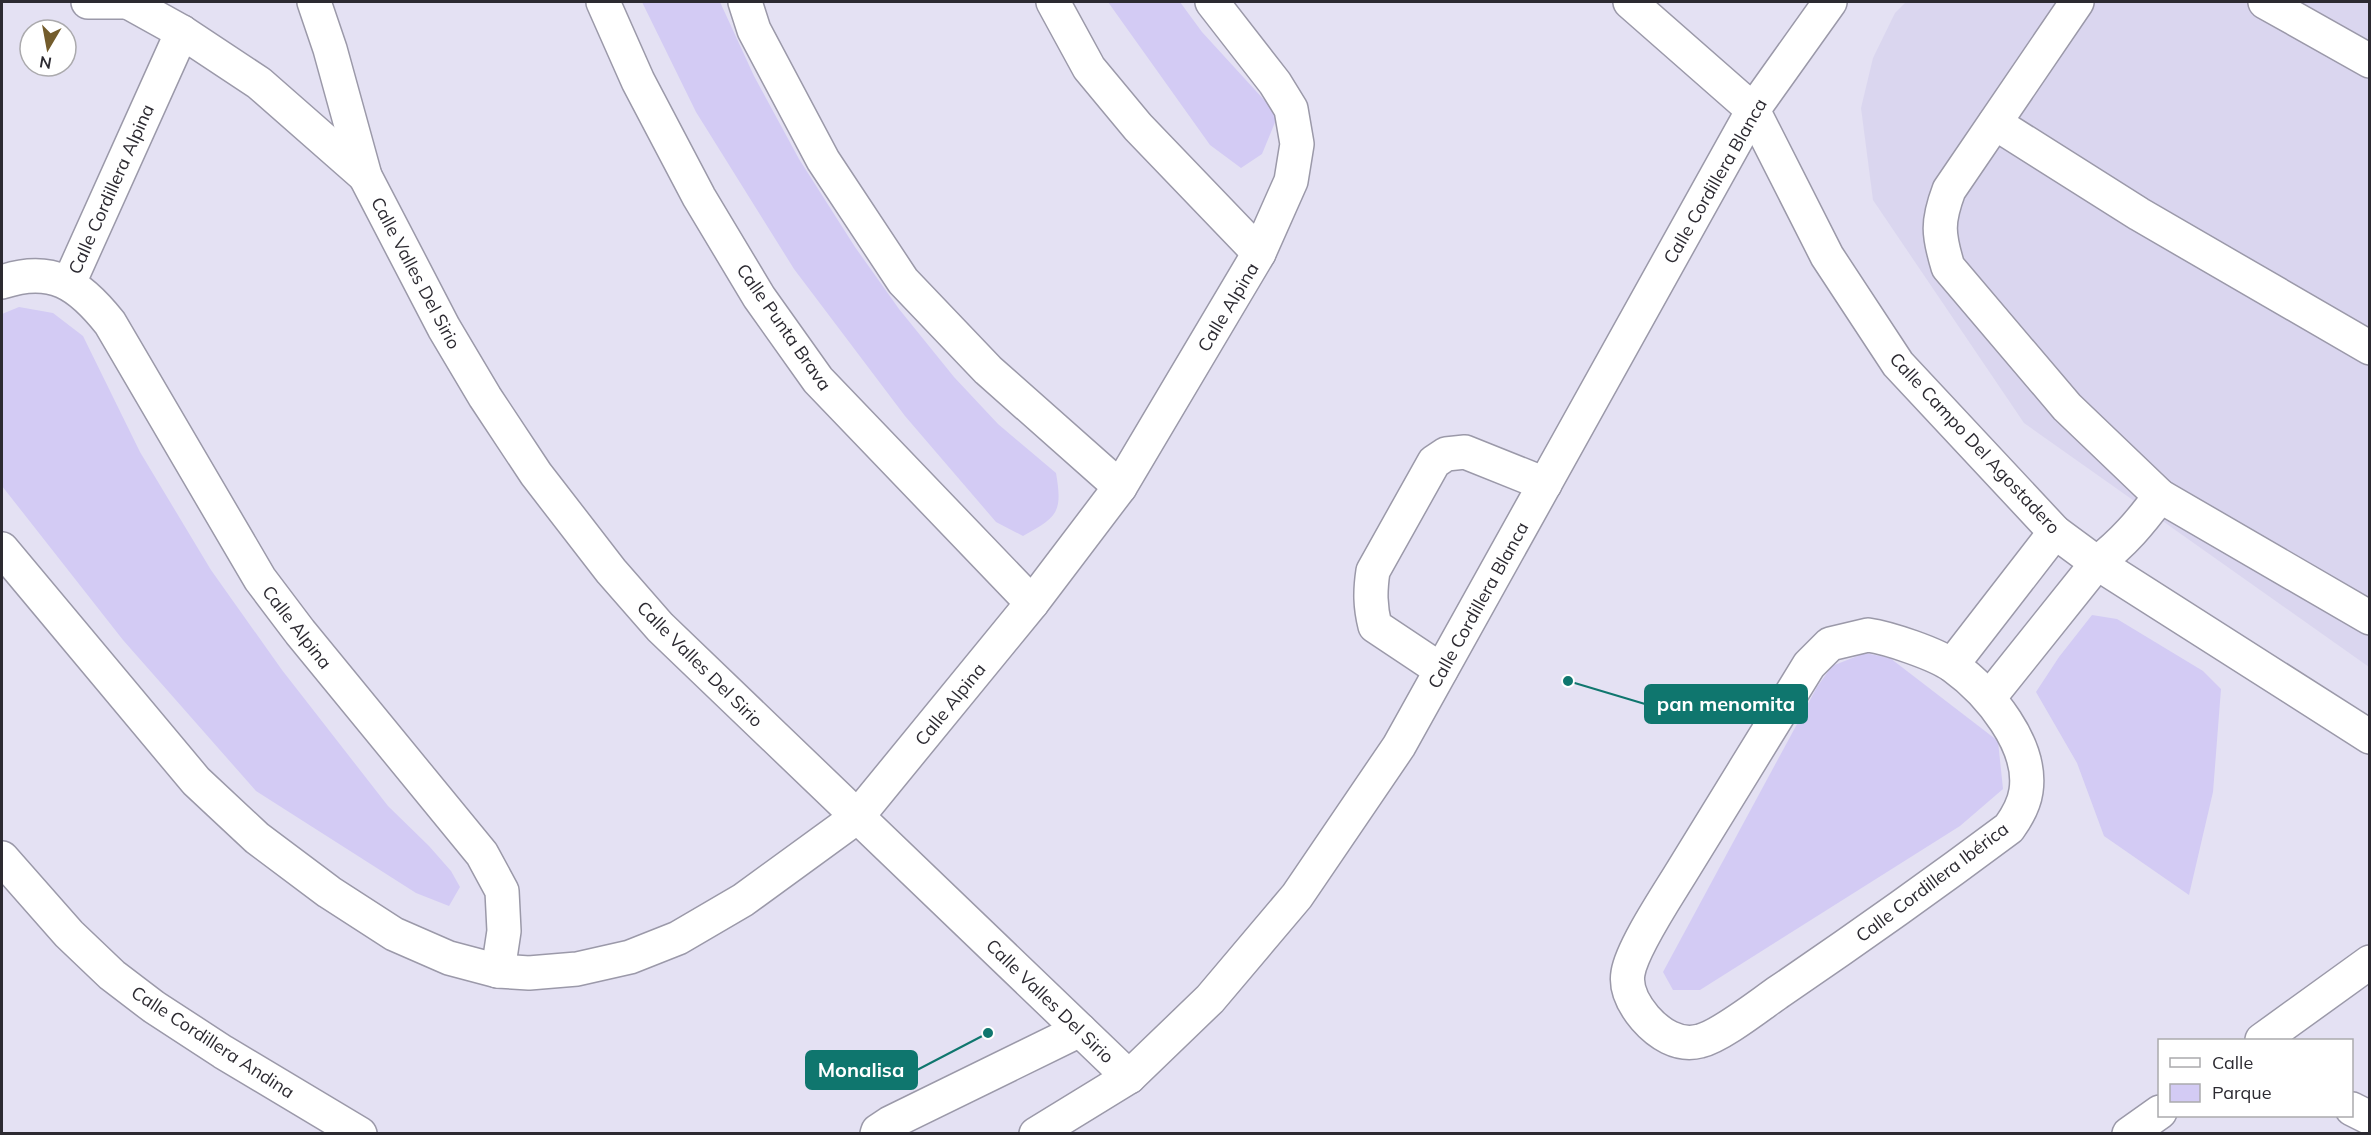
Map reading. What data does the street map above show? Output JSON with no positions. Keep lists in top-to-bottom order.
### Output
{
  "streets": {
    "street": [
      "Calle Cordillera Blanca",
      "Calle Cordillera Alpina",
      "Calle Valles Del Sirio",
      "Calle Alpina",
      "Calle Punta Brava",
      "Calle Campo Del Agostadero",
      "Calle Cordillera Ibérica",
      "Calle Cordillera Andina"
    ]
  },
  "crossings": [
    ["Calle Cordillera Blanca", "Calle Valles Del Sirio"],
    ["Calle Cordillera Blanca", "Calle Campo Del Agostadero"],
    ["Calle Cordillera Alpina", "Calle Valles Del Sirio"],
    ["Calle Cordillera Alpina", "Calle Alpina"],
    ["Calle Valles Del Sirio", "Calle Alpina"],
    ["Calle Alpina", "Calle Punta Brava"]
  ],
  "places": ["pan menomita", "Monalisa"],
  "legend": ["Calle", "Parque"],
  "north": "bottom"
}
